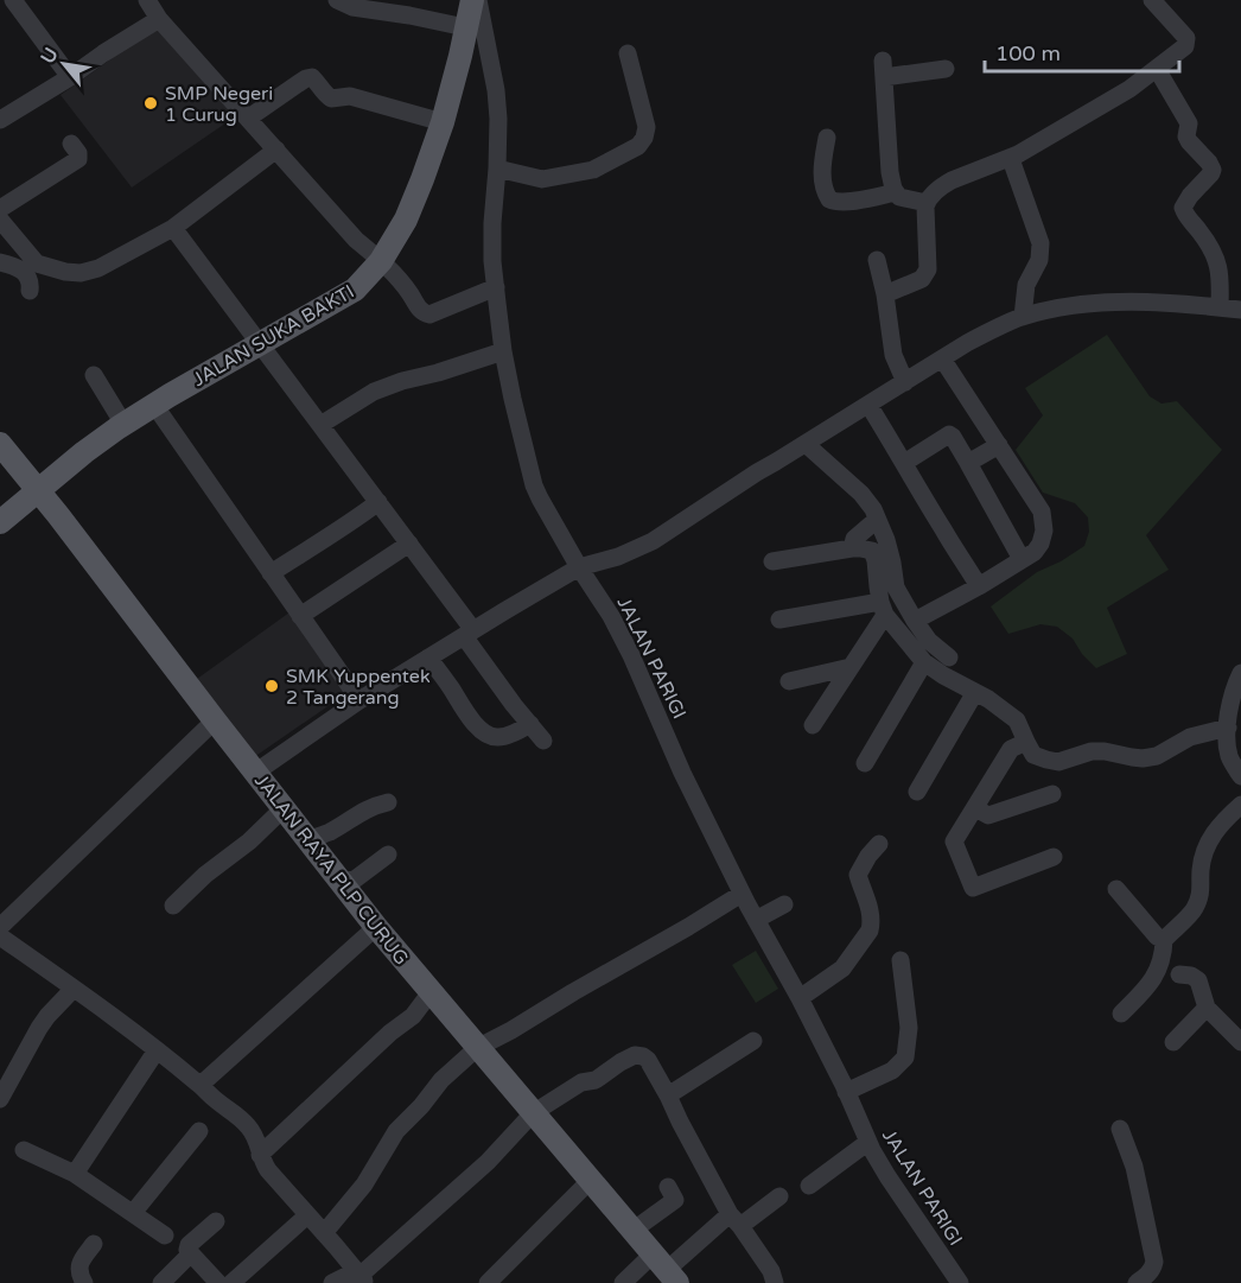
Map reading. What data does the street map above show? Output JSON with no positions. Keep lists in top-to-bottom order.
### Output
{
  "streets": {
    "main road": ["JALAN SUKA BAKTI", "JALAN RAYA PLP CURUG"],
    "street": ["JALAN PARIGI"]
  },
  "crossings": [
    ["JALAN SUKA BAKTI", "JALAN RAYA PLP CURUG"]
  ],
  "places": ["SMP Negeri 1 Curug", "SMK Yuppentek 2 Tangerang"],
  "scale_bar": "100 m",
  "north": "top left"
}
